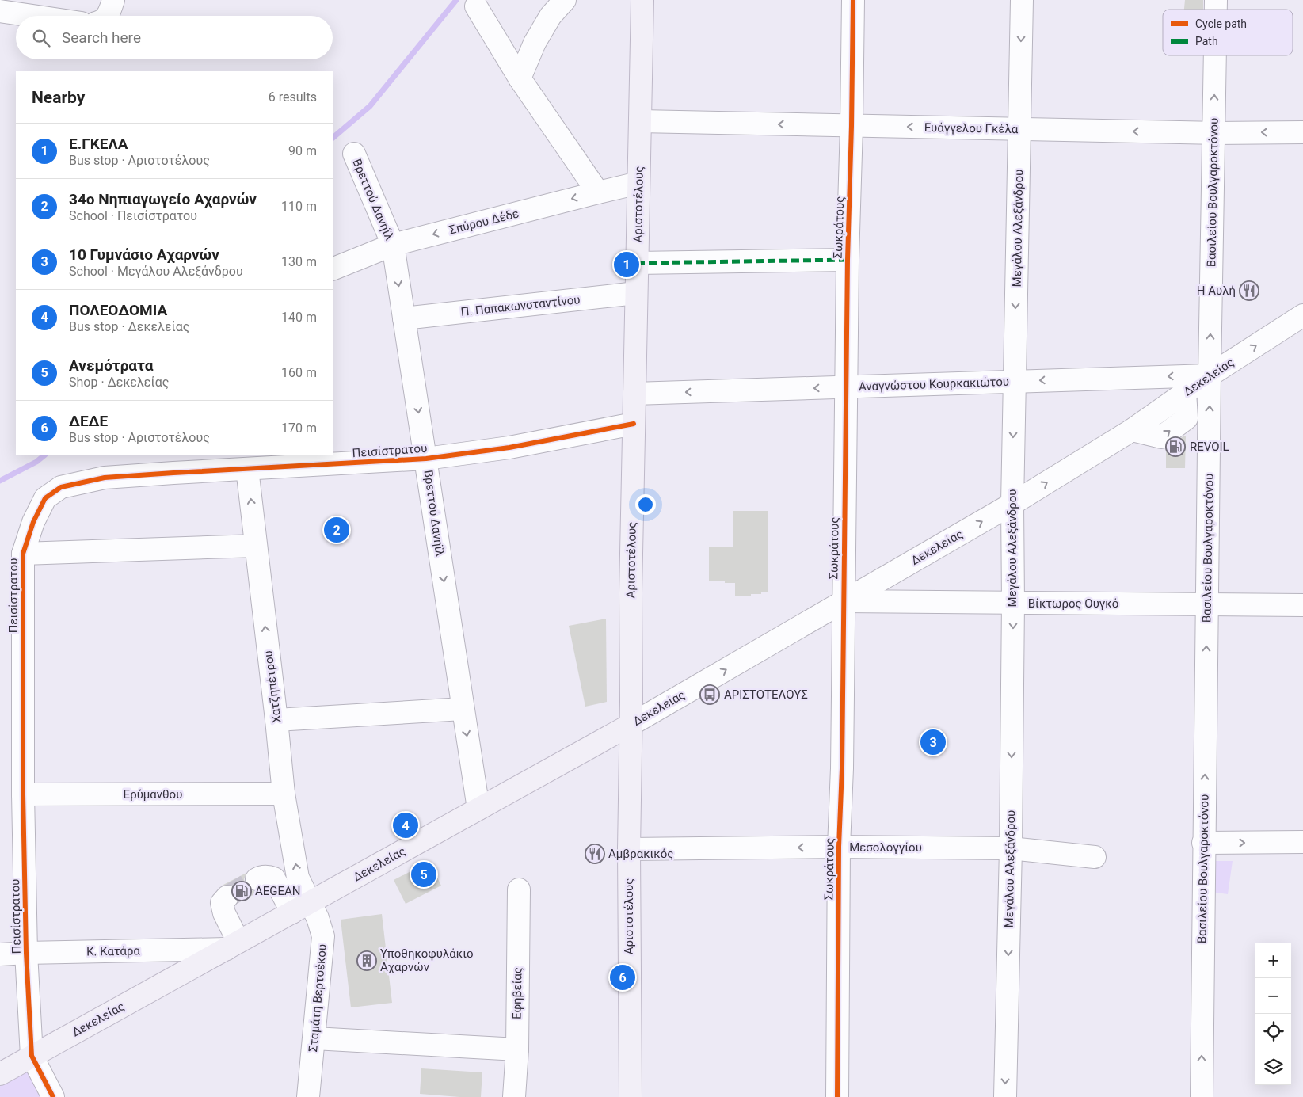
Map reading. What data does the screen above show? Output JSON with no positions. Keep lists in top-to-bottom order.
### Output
{
  "streets": {
    "main road": ["Αριστοτέλους", "Δεκελείας"],
    "street": [
      "Ευάγγελου Γκέλα",
      "Βασιλείου Βουλγαροκτόνου",
      "Βρεττού Δανηΐλ",
      "Σπύρου Δέδε",
      "Σωκράτους",
      "Μεγάλου Αλεξάνδρου",
      "Π. Παπακωνσταντίνου",
      "Αναγνώστου Κουρκακιώτου",
      "Πεισίστρατου",
      "Βίκτωρος Ουγκό",
      "Χατζηπέτρου",
      "Ερύμανθου",
      "Μεσολογγίου",
      "Κ. Κατάρα",
      "Εφηβείας",
      "Σταμάτη Βερτσέκου"
    ]
  },
  "crossings": [
    ["Ευάγγελου Γκέλα", "Βασιλείου Βουλγαροκτόνου"],
    ["Ευάγγελου Γκέλα", "Αριστοτέλους"],
    ["Ευάγγελου Γκέλα", "Σωκράτους"],
    ["Ευάγγελου Γκέλα", "Μεγάλου Αλεξάνδρου"],
    ["Βασιλείου Βουλγαροκτόνου", "Δεκελείας"],
    ["Βασιλείου Βουλγαροκτόνου", "Αναγνώστου Κουρκακιώτου"],
    ["Βασιλείου Βουλγαροκτόνου", "Βίκτωρος Ουγκό"],
    ["Βρεττού Δανηΐλ", "Σπύρου Δέδε"],
    ["Βρεττού Δανηΐλ", "Π. Παπακωνσταντίνου"],
    ["Βρεττού Δανηΐλ", "Δεκελείας"],
    ["Βρεττού Δανηΐλ", "Πεισίστρατου"],
    ["Αριστοτέλους", "Σπύρου Δέδε"],
    ["Αριστοτέλους", "Π. Παπακωνσταντίνου"],
    ["Αριστοτέλους", "Δεκελείας"],
    ["Αριστοτέλους", "Αναγνώστου Κουρκακιώτου"],
    ["Αριστοτέλους", "Πεισίστρατου"],
    ["Αριστοτέλους", "Μεσολογγίου"],
    ["Σωκράτους", "Δεκελείας"],
    ["Σωκράτους", "Αναγνώστου Κουρκακιώτου"],
    ["Σωκράτους", "Βίκτωρος Ουγκό"],
    ["Σωκράτους", "Μεσολογγίου"],
    ["Μεγάλου Αλεξάνδρου", "Δεκελείας"],
    ["Μεγάλου Αλεξάνδρου", "Αναγνώστου Κουρκακιώτου"],
    ["Μεγάλου Αλεξάνδρου", "Βίκτωρος Ουγκό"],
    ["Μεγάλου Αλεξάνδρου", "Μεσολογγίου"],
    ["Δεκελείας", "Αναγνώστου Κουρκακιώτου"],
    ["Δεκελείας", "Πεισίστρατου"],
    ["Δεκελείας", "Βίκτωρος Ουγκό"],
    ["Δεκελείας", "Χατζηπέτρου"],
    ["Δεκελείας", "Κ. Κατάρα"],
    ["Δεκελείας", "Σταμάτη Βερτσέκου"],
    ["Πεισίστρατου", "Χατζηπέτρου"],
    ["Πεισίστρατου", "Ερύμανθου"],
    ["Πεισίστρατου", "Κ. Κατάρα"],
    ["Χατζηπέτρου", "Ερύμανθου"],
    ["Χατζηπέτρου", "Σταμάτη Βερτσέκου"]
  ],
  "one_way": [
    "Βασιλείου Βουλγαροκτόνου",
    "Βρεττού Δανηΐλ",
    "Σπύρου Δέδε",
    "Μεγάλου Αλεξάνδρου",
    "Δεκελείας",
    "Χατζηπέτρου",
    "Μεσολογγίου"
  ],
  "places": {
    "restaurant": ["Η Αυλή", "Αμβρακικός"],
    "fuel station": ["REVOIL", "AEGEAN"],
    "bus stop": ["ΑΡΙΣΤΟΤΕΛΟΥΣ"],
    "building": ["Υποθηκοφυλάκιο Αχαρνών"]
  },
  "legend": ["Cycle path", "Path"],
  "page": {
    "search": "Search here",
    "heading": ["Nearby", "6 results"],
    "list": [
      {
        "mark": "1",
        "name": "Ε.ΓΚΕΛΑ",
        "note": "Bus stop · Αριστοτέλους",
        "value": "90 m"
      },
      {
        "mark": "2",
        "name": "34o Νηπιαγωγείο Αχαρνών",
        "note": "School · Πεισίστρατου",
        "value": "110 m"
      },
      {
        "mark": "3",
        "name": "10 Γυμνάσιο Αχαρνών",
        "note": "School · Μεγάλου Αλεξάνδρου",
        "value": "130 m"
      },
      {
        "mark": "4",
        "name": "ΠΟΛΕΟΔΟΜΙΑ",
        "note": "Bus stop · Δεκελείας",
        "value": "140 m"
      },
      {
        "mark": "5",
        "name": "Ανεμότρατα",
        "note": "Shop · Δεκελείας",
        "value": "160 m"
      },
      {
        "mark": "6",
        "name": "ΔΕΔΕ",
        "note": "Bus stop · Αριστοτέλους",
        "value": "170 m"
      }
    ],
    "pins": [
      "1",
      "2",
      "3",
      "4",
      "5",
      "6"
    ],
    "map_buttons": ["+", "−"]
  }
}
